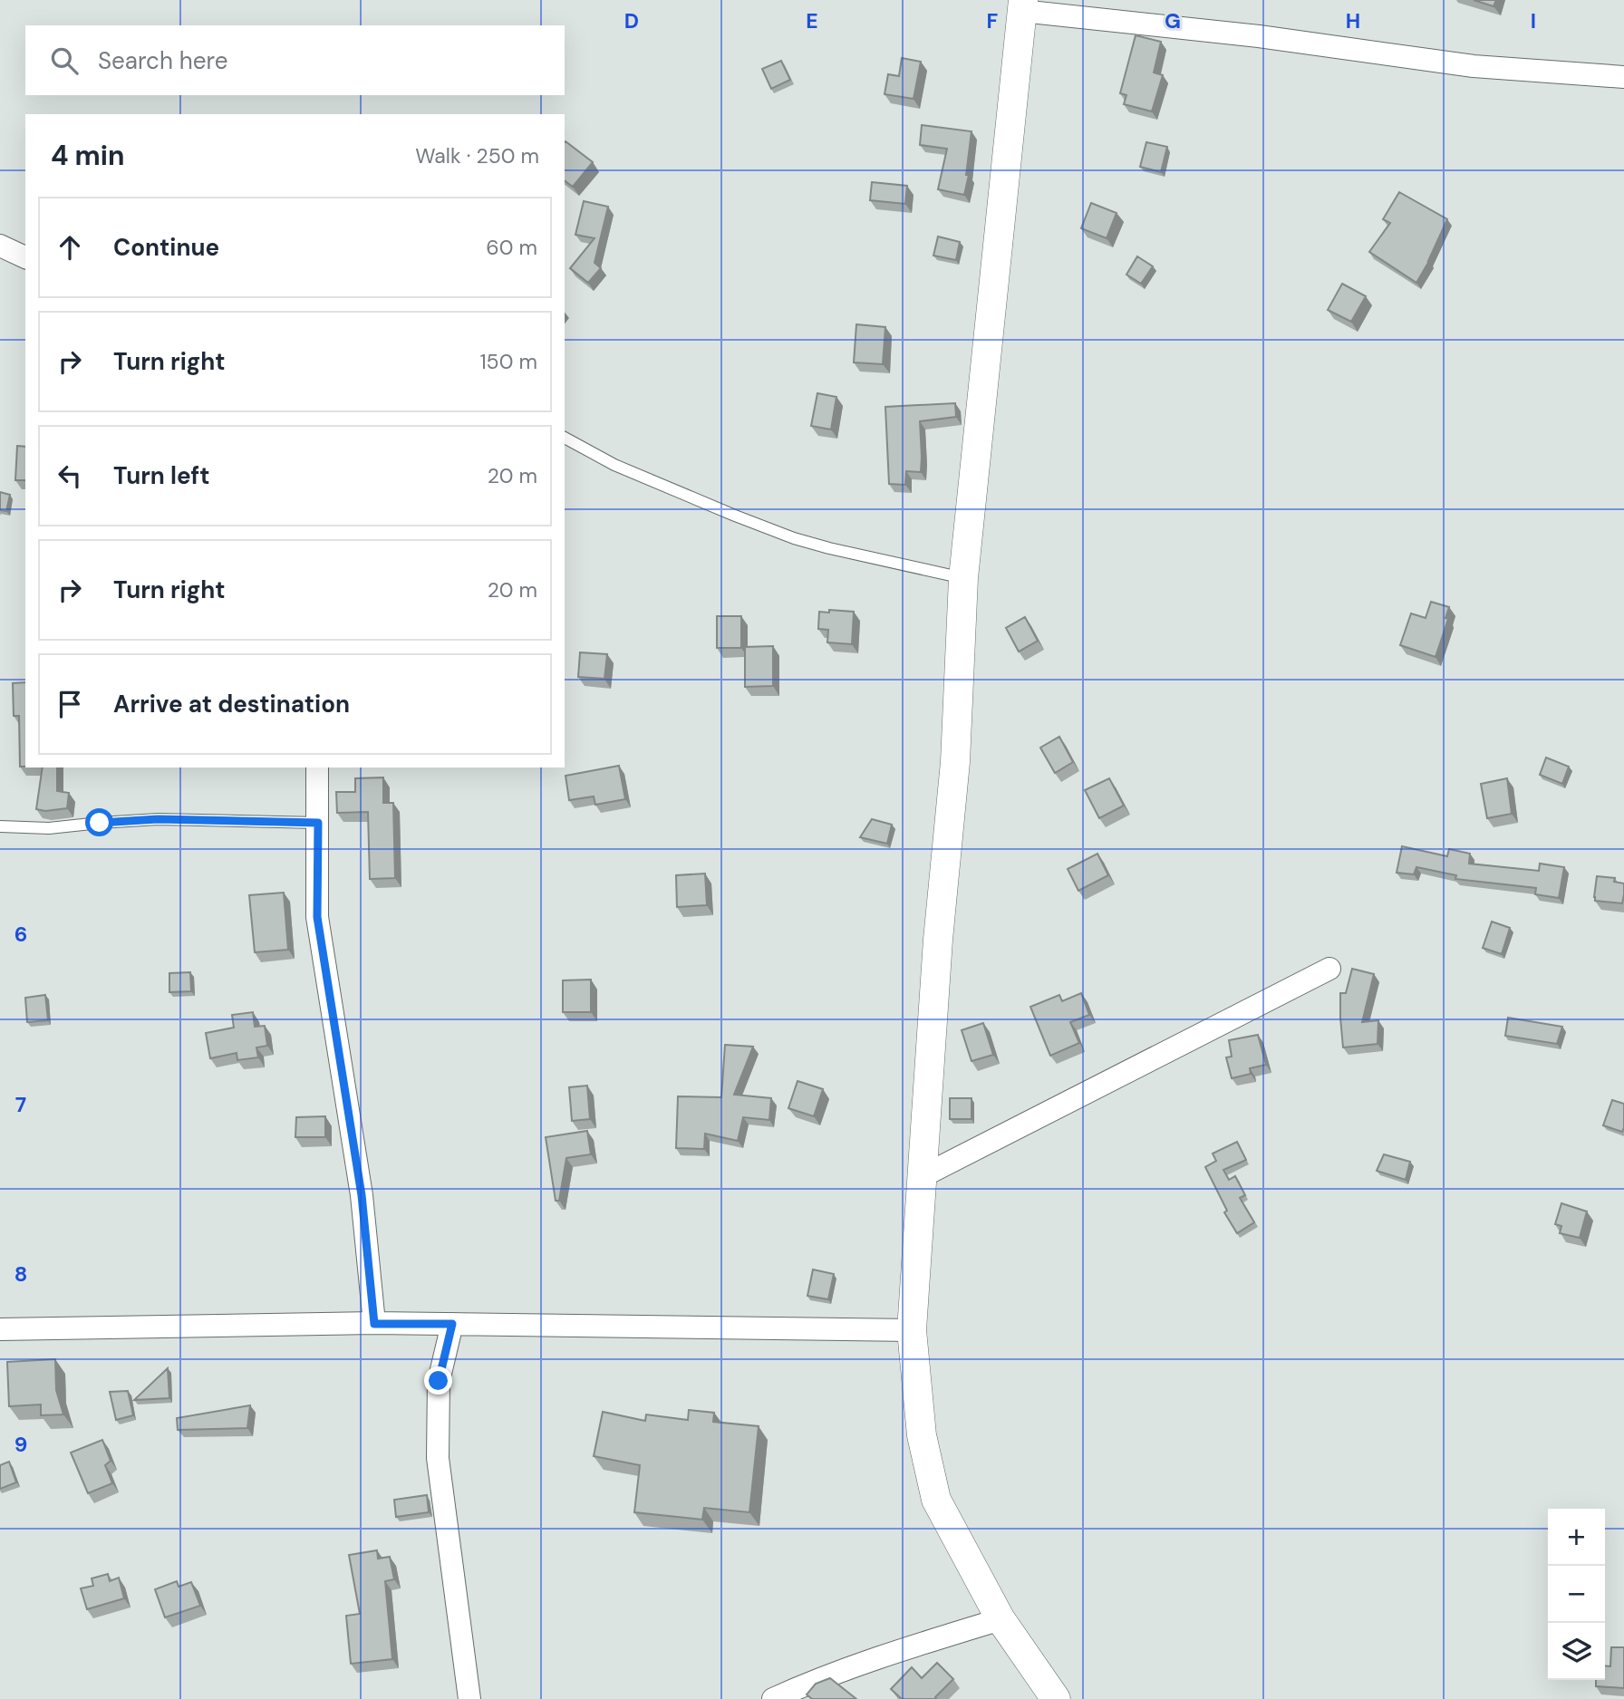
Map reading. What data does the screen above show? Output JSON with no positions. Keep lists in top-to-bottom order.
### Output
{
  "page": {
    "search": "Search here",
    "heading": ["4 min", "Walk · 250 m"],
    "list": [
      ["Continue", "60 m"],
      ["Turn right", "150 m"],
      ["Turn left", "20 m"],
      ["Turn right", "20 m"],
      "Arrive at destination"
    ],
    "map_buttons": ["+", "−"]
  },
  "grid": {
    "columns": [
      "D",
      "E",
      "F",
      "G",
      "H",
      "I"
    ],
    "rows": [
      "6",
      "7",
      "8",
      "9"
    ]
  }
}
